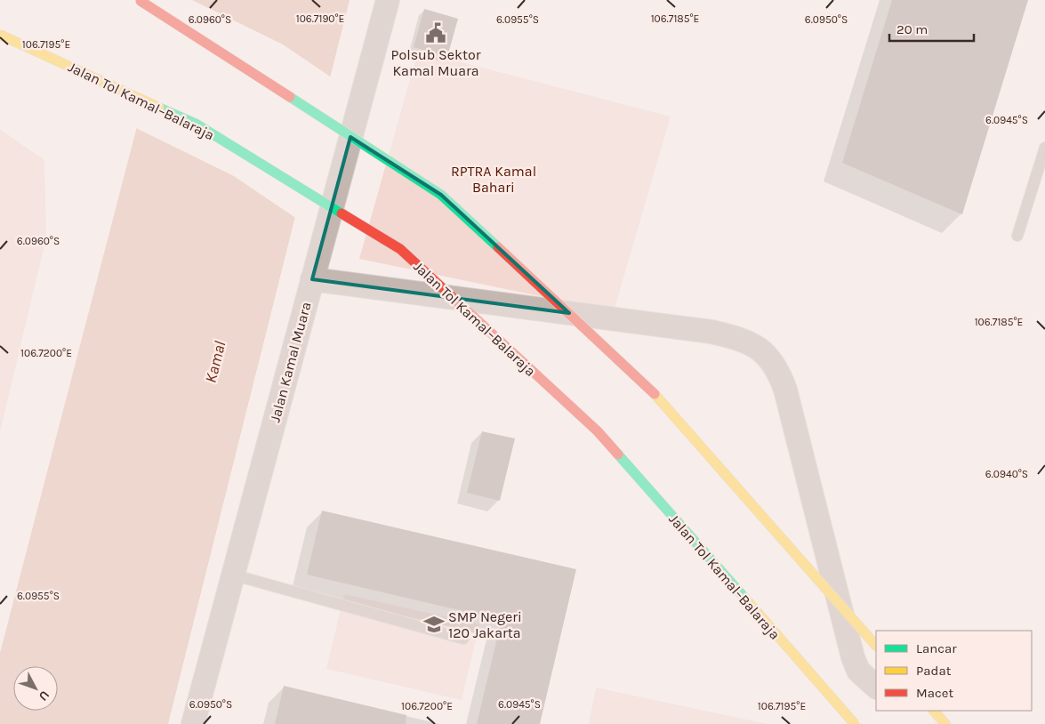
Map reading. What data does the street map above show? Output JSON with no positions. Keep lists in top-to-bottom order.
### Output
{
  "streets": {
    "highway": ["Jalan Tol Kamal–Balaraja"],
    "street": ["Jalan Kamal Muara"]
  },
  "water": ["Kamal"],
  "parks": ["RPTRA Kamal Bahari"],
  "places": {
    "public building": ["Polsub Sektor Kamal Muara"],
    "school or university": ["SMP Negeri 120 Jakarta"]
  },
  "legend": ["Lancar", "Padat", "Macet"],
  "scale_bar": "20 m",
  "north": "bottom right",
  "coordinates": [
    "106.7190°E",
    "106.7185°E",
    "6.0950°S",
    "6.0960°S",
    "6.0955°S",
    "106.7195°E",
    "6.0945°S",
    "106.7200°E",
    "6.0940°S"
  ]
}
